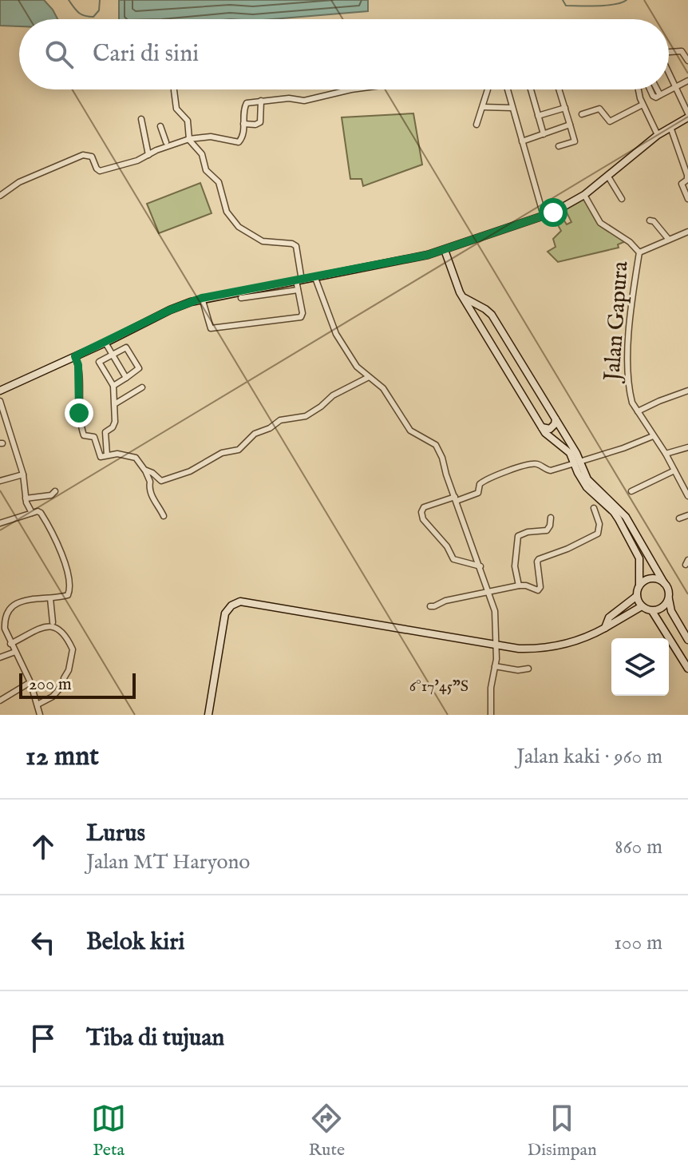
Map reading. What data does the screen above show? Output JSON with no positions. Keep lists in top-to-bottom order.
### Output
{
  "streets": {
    "street": ["Jalan Gapura"]
  },
  "scale_bar": "200 m",
  "page": {
    "search": "Cari di sini",
    "scale": "200 m",
    "heading": ["12 mnt", "Jalan kaki · 960 m"],
    "list": [
      ["Lurus", "Jalan MT Haryono", "860 m"],
      ["Belok kiri", "100 m"],
      "Tiba di tujuan"
    ],
    "nav": ["Peta", "Rute", "Disimpan"]
  },
  "coordinates": ["6°17'45\"S"]
}
